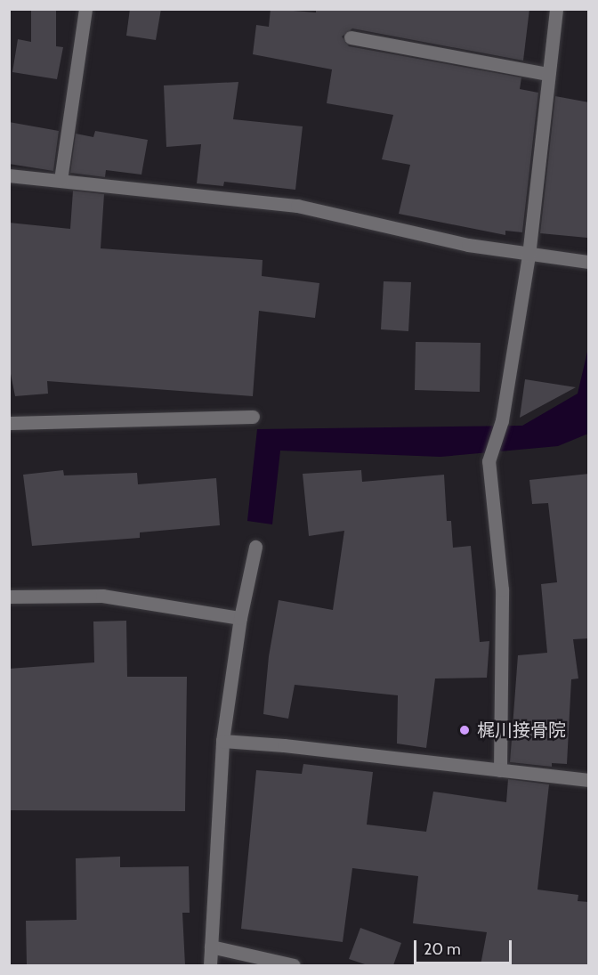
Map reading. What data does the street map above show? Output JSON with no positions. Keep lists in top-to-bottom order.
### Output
{
  "places": ["梶川接骨院"],
  "scale_bar": "20 m"
}
